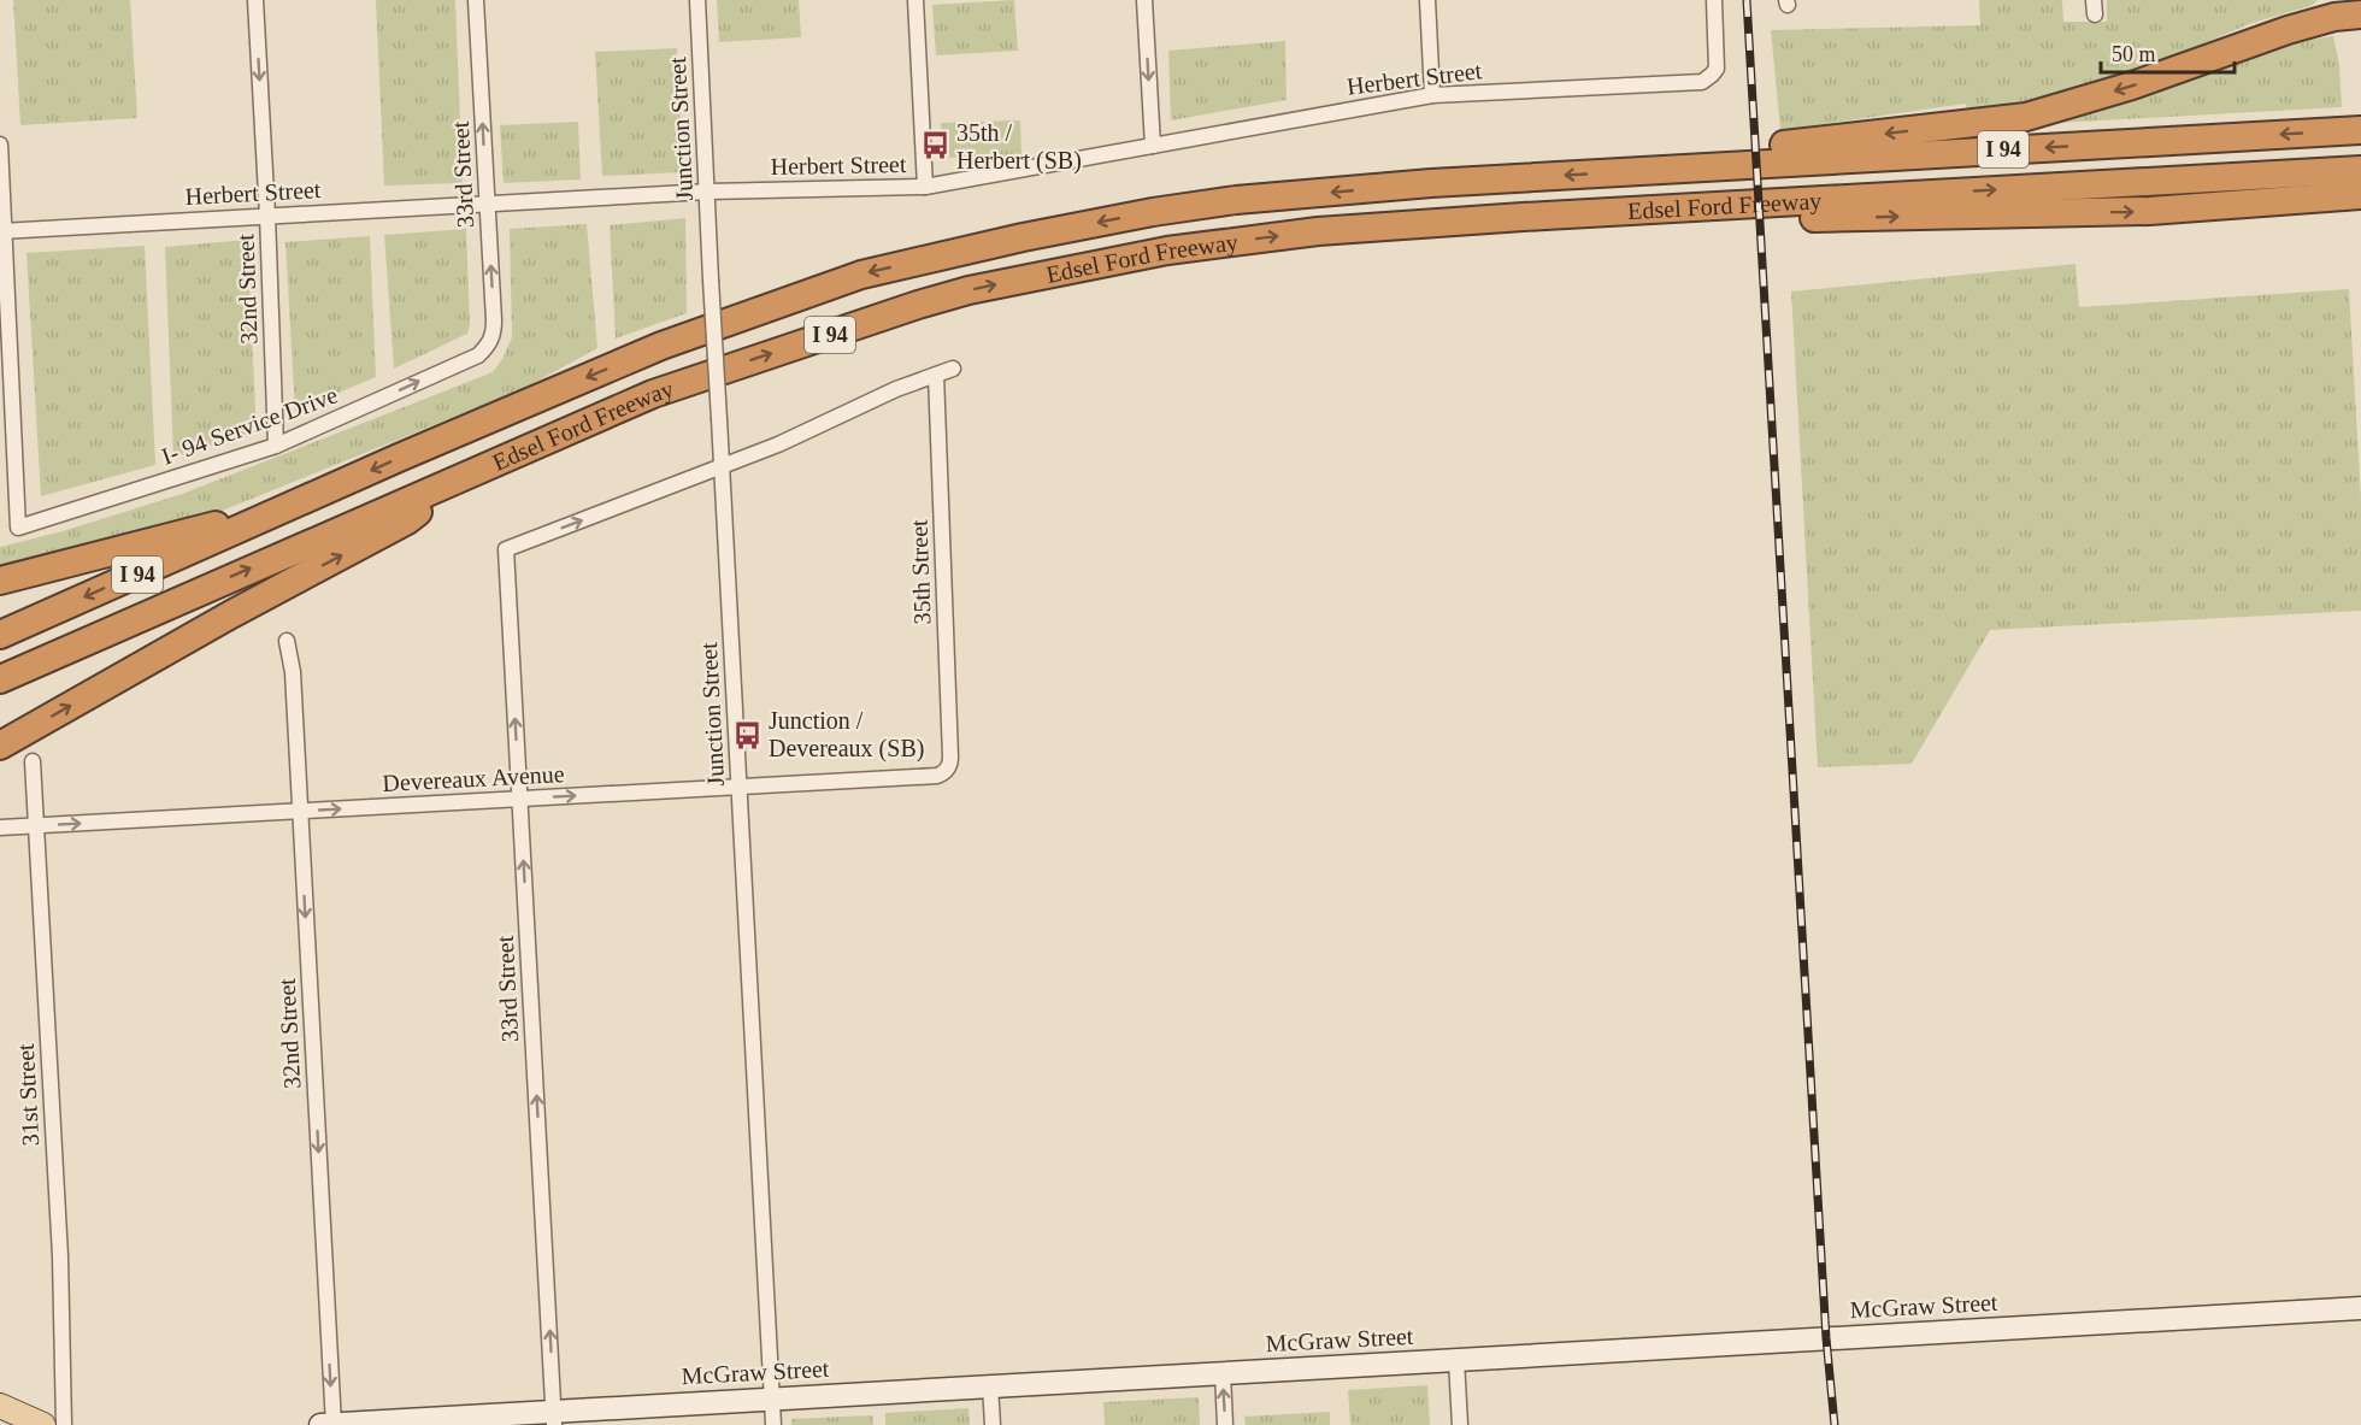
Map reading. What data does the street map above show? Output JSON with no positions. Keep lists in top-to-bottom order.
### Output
{
  "streets": {
    "highway": ["I 94", "Edsel Ford Freeway"],
    "street": [
      "Herbert Street",
      "Junction Street",
      "33rd Street",
      "32nd Street",
      "I- 94 Service Drive",
      "35th Street",
      "Devereaux Avenue",
      "31st Street",
      "McGraw Street"
    ]
  },
  "crossings": [
    ["Herbert Street", "Junction Street"],
    ["Herbert Street", "33rd Street"],
    ["Herbert Street", "32nd Street"],
    ["Herbert Street", "I- 94 Service Drive"],
    ["Junction Street", "33rd Street"],
    ["Junction Street", "Devereaux Avenue"],
    ["Junction Street", "McGraw Street"],
    ["33rd Street", "I- 94 Service Drive"],
    ["33rd Street", "Devereaux Avenue"],
    ["33rd Street", "McGraw Street"],
    ["32nd Street", "I- 94 Service Drive"],
    ["32nd Street", "Devereaux Avenue"],
    ["32nd Street", "McGraw Street"],
    ["35th Street", "Devereaux Avenue"],
    ["Devereaux Avenue", "31st Street"]
  ],
  "one_way": ["33rd Street", "32nd Street", "Devereaux Avenue"],
  "places": {
    "bus stop": ["35th / Herbert (SB)", "Junction / Devereaux (SB)"]
  },
  "scale_bar": "50 m"
}
